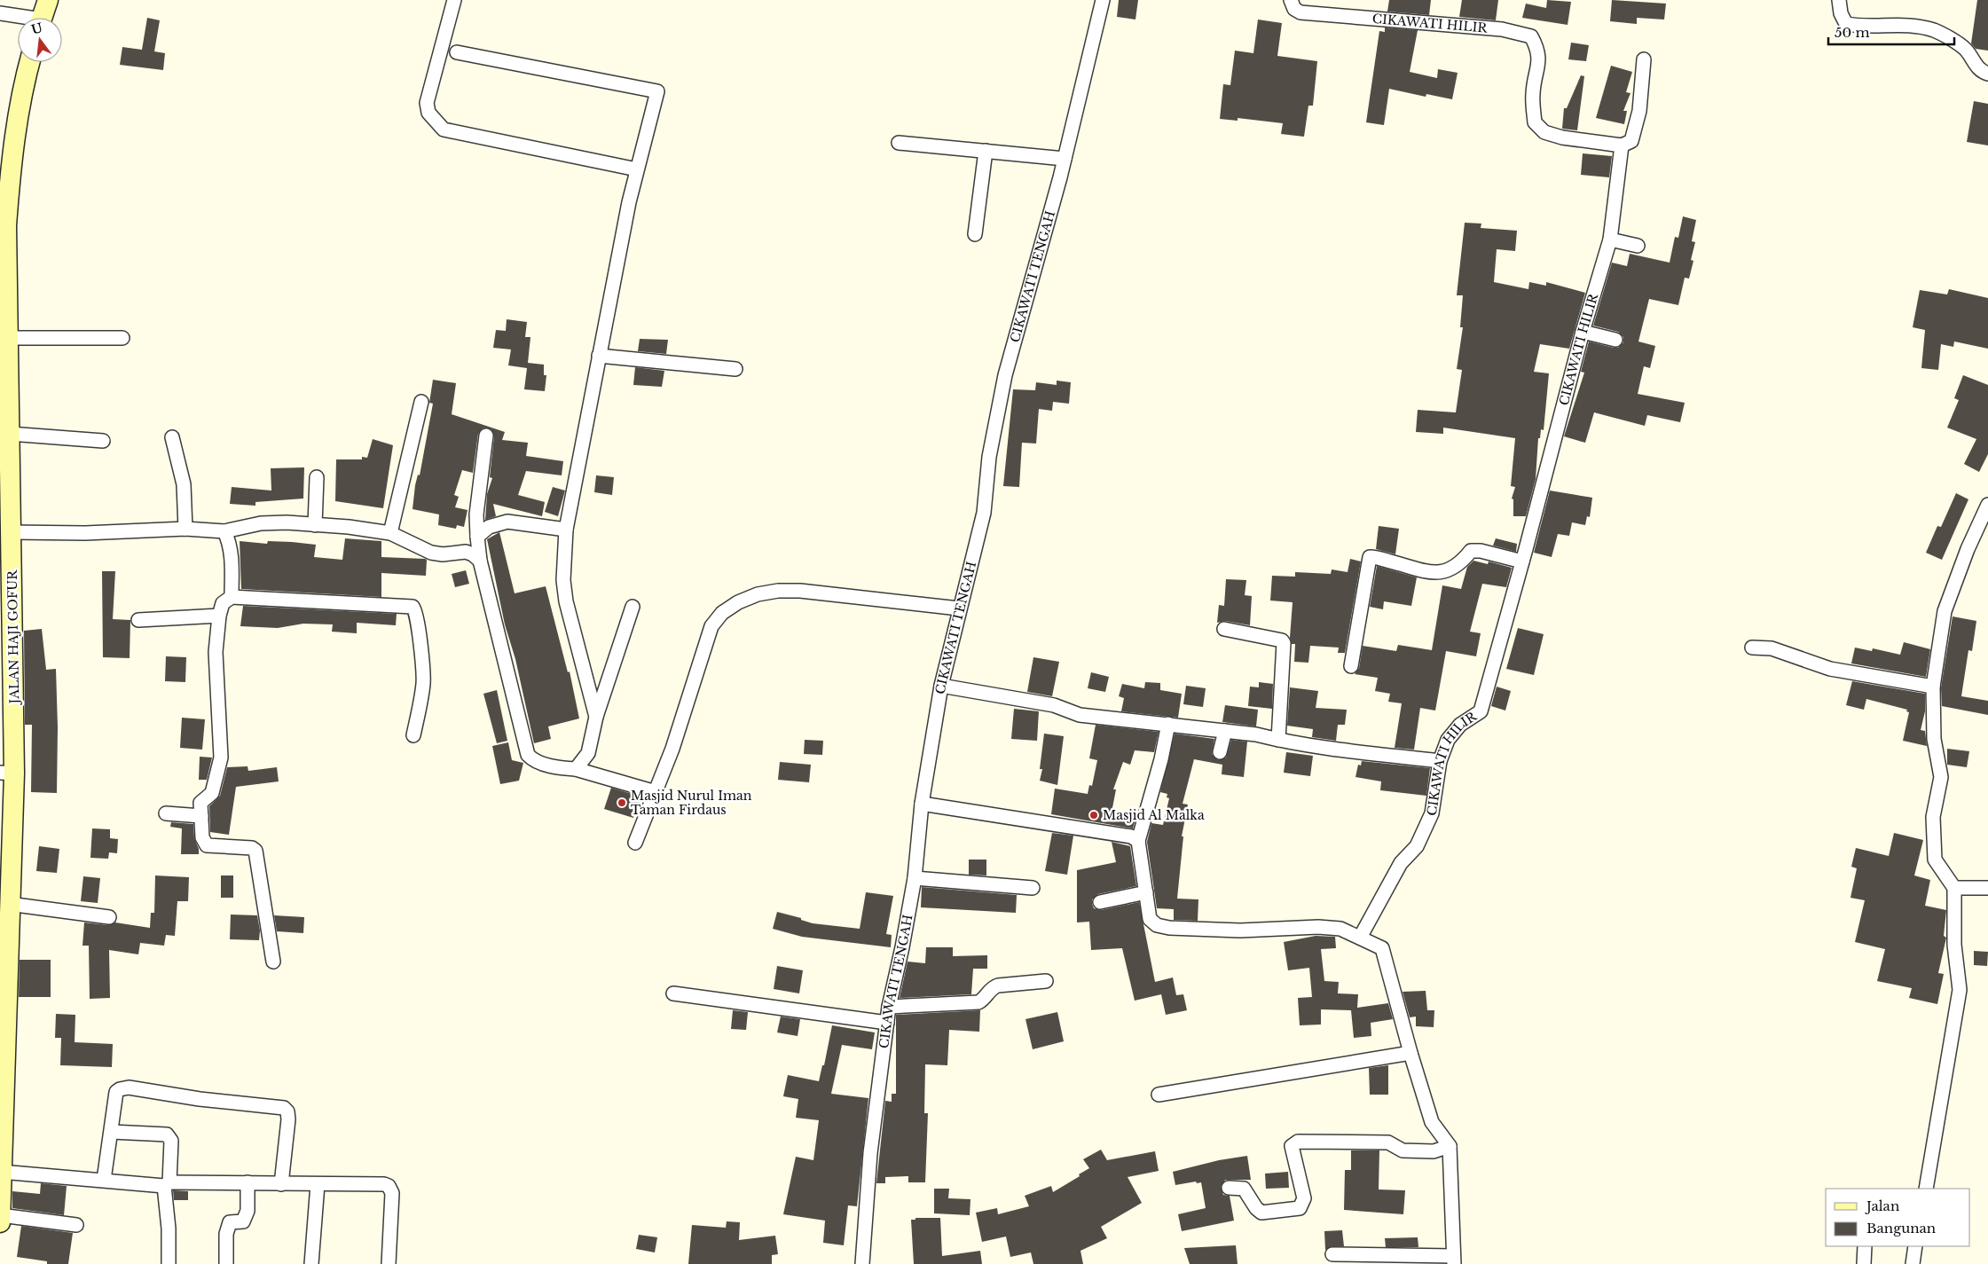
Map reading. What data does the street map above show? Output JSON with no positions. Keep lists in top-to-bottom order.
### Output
{
  "streets": {
    "street": ["CIKAWATI HILIR", "CIKAWATI TENGAH", "JALAN HAJI GOFUR"]
  },
  "places": ["Masjid Nurul Iman Taman Firdaus", "Masjid Al Malka"],
  "legend": ["Jalan", "Bangunan"],
  "scale_bar": "50 m",
  "north": "top"
}
